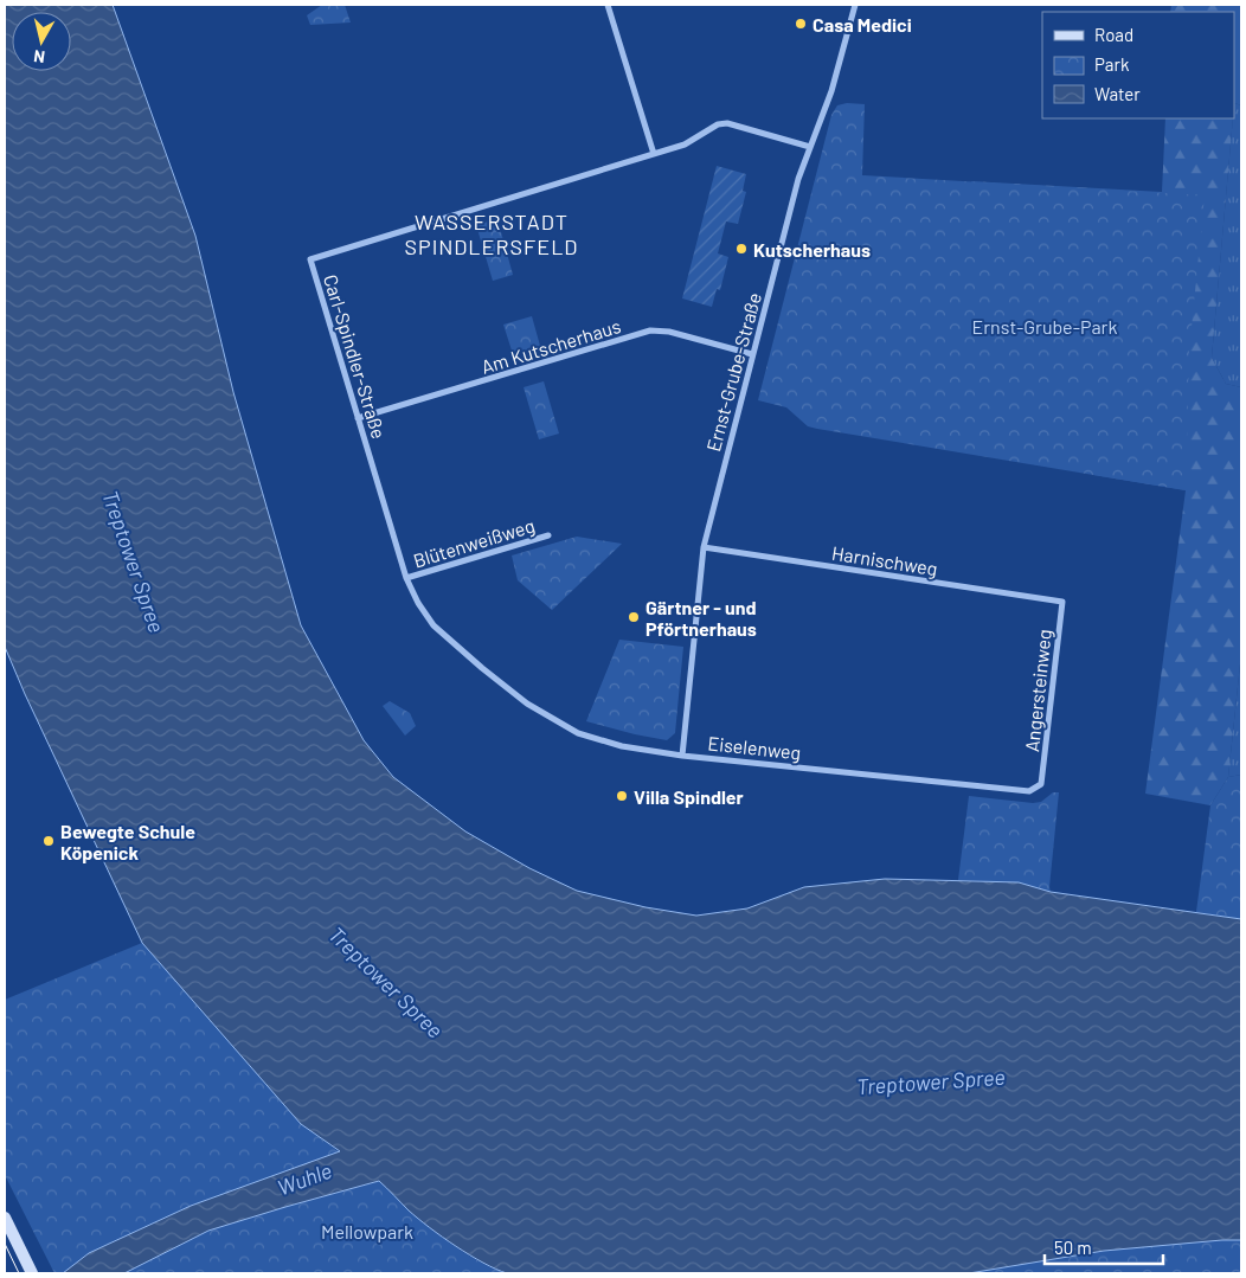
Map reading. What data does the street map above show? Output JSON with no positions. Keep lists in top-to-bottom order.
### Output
{
  "streets": {
    "street": [
      "Am Kutscherhaus",
      "Carl-Spindler-Straße",
      "Ernst-Grube-Straße",
      "Blütenweißweg",
      "Harnischweg",
      "Angersteinweg",
      "Eiselenweg"
    ]
  },
  "crossings": [
    ["Am Kutscherhaus", "Carl-Spindler-Straße"],
    ["Am Kutscherhaus", "Ernst-Grube-Straße"],
    ["Carl-Spindler-Straße", "Ernst-Grube-Straße"],
    ["Carl-Spindler-Straße", "Blütenweißweg"],
    ["Carl-Spindler-Straße", "Eiselenweg"],
    ["Ernst-Grube-Straße", "Harnischweg"],
    ["Ernst-Grube-Straße", "Eiselenweg"],
    ["Harnischweg", "Angersteinweg"],
    ["Angersteinweg", "Eiselenweg"]
  ],
  "districts": ["WASSERSTADT SPINDLERSFELD"],
  "water": ["Treptower Spree", "Wuhle"],
  "parks": ["Ernst-Grube-Park", "Mellowpark"],
  "places": [
    "Casa Medici",
    "Kutscherhaus",
    "Gärtner - und Pförtnerhaus",
    "Villa Spindler",
    "Bewegte Schule Köpenick"
  ],
  "legend": ["Road", "Park", "Water"],
  "scale_bar": "50 m",
  "north": "bottom"
}
